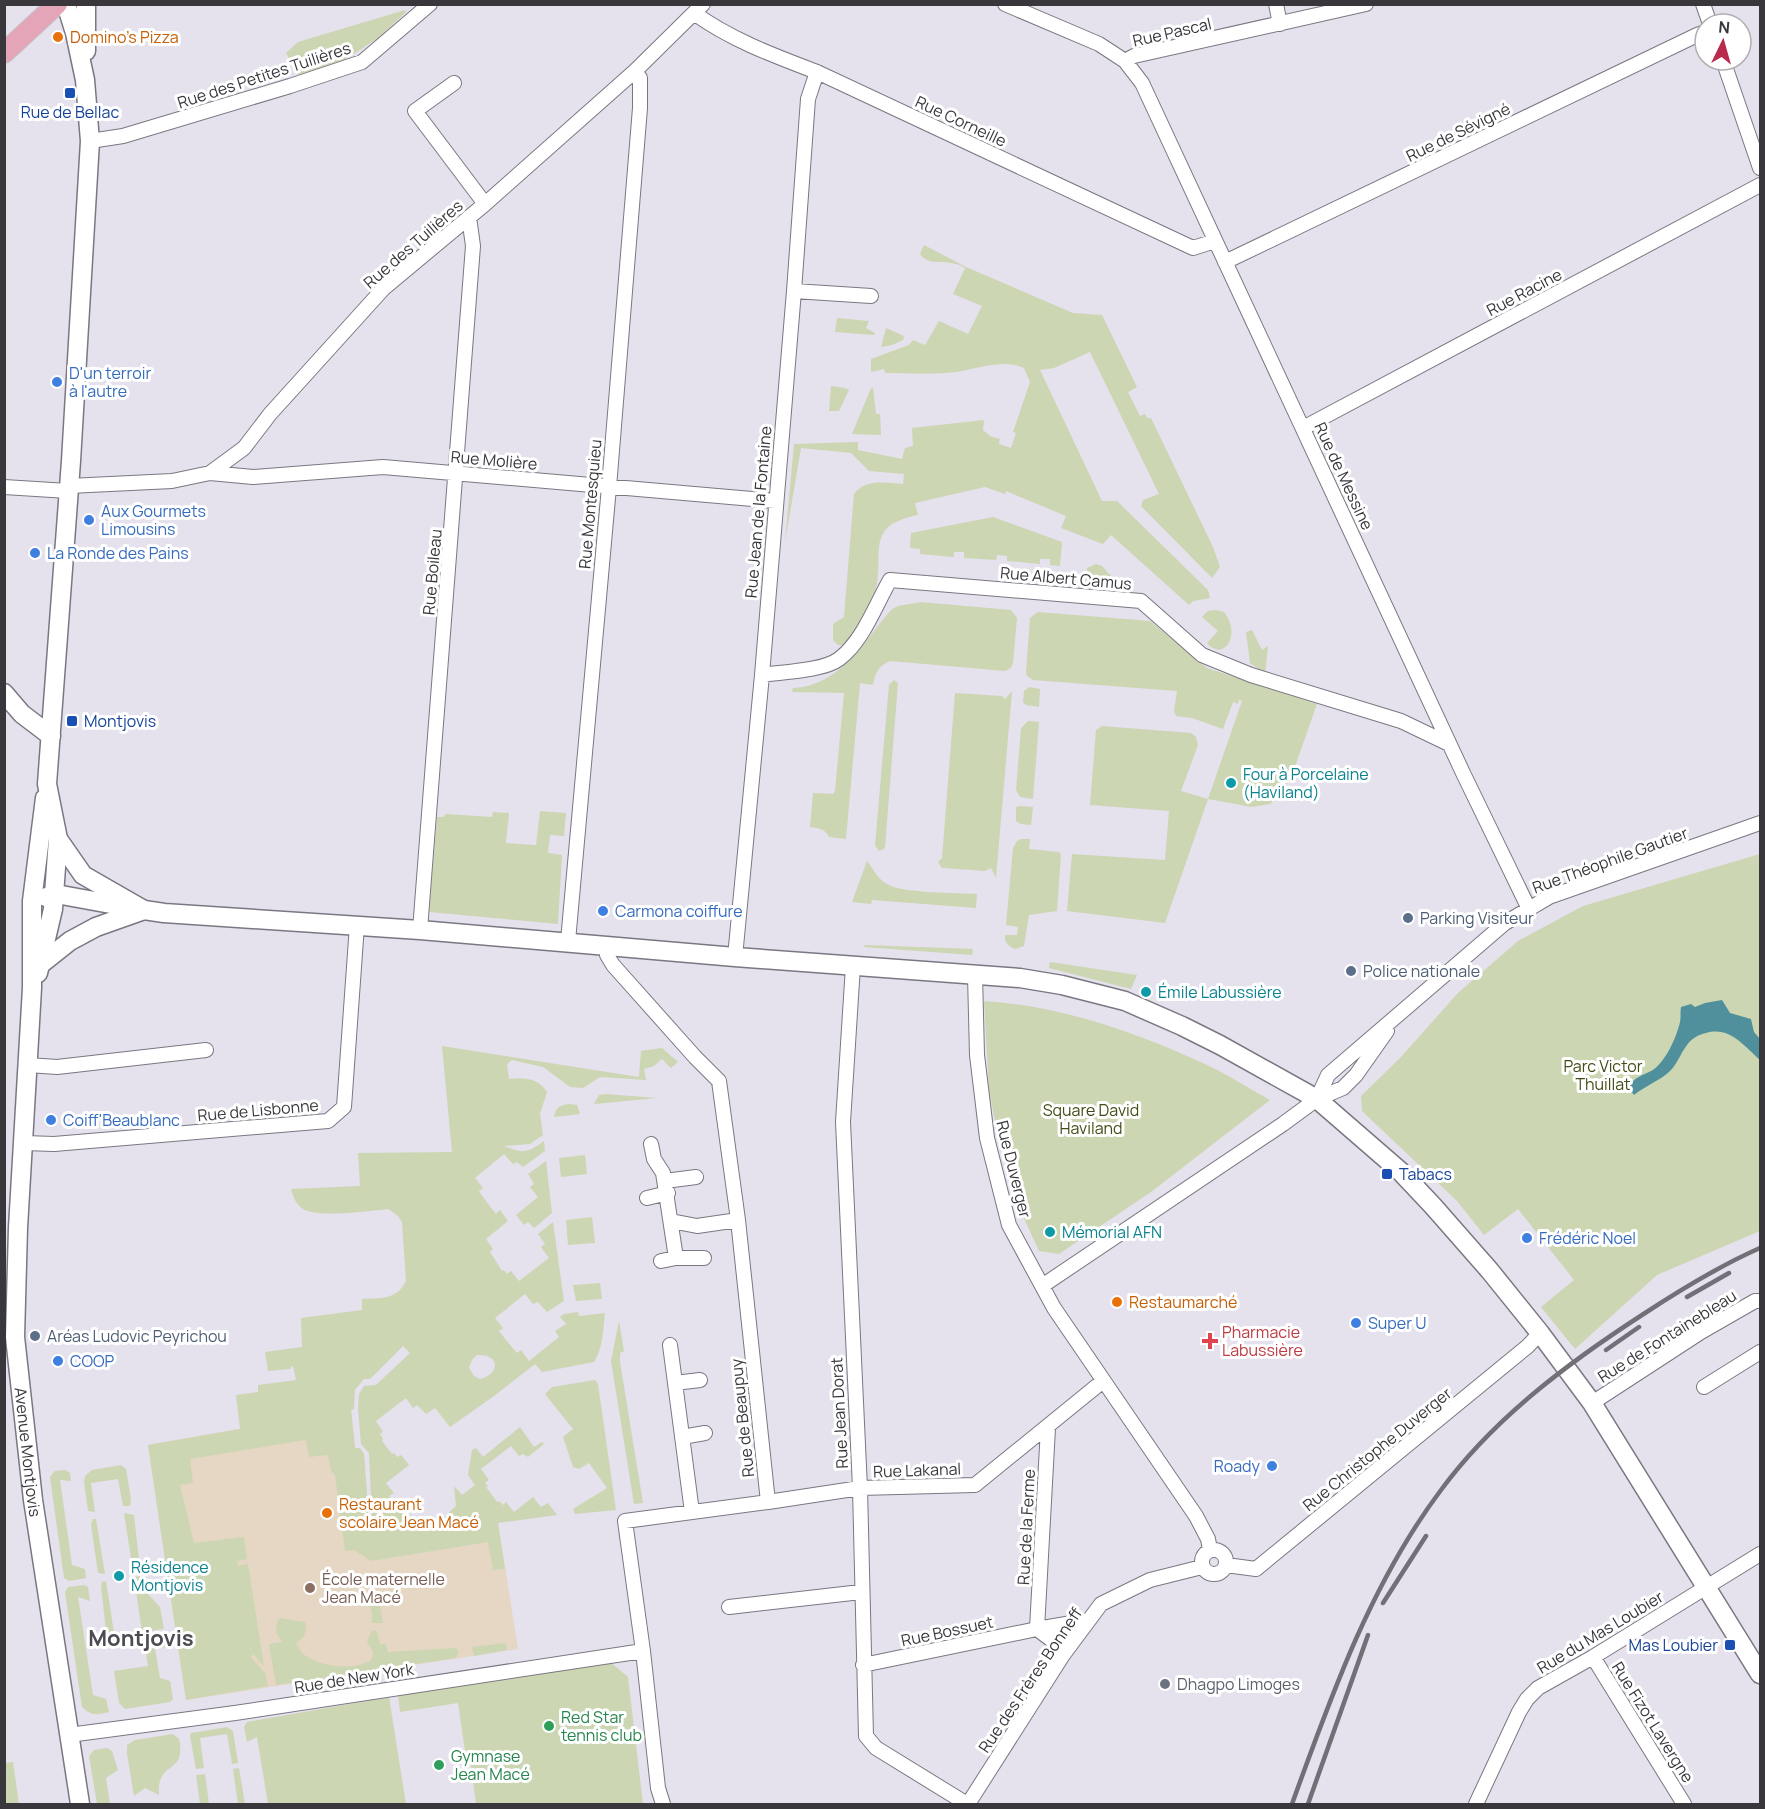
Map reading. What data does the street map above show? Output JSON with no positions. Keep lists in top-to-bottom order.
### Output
{
  "streets": {
    "street": [
      "Rue Pascal",
      "Rue des Petites Tuilières",
      "Rue Corneille",
      "Rue de Sévigné",
      "Rue des Tuilières",
      "Rue Racine",
      "Rue Molière",
      "Rue de Messine",
      "Rue Montesquieu",
      "Rue Jean de la Fontaine",
      "Rue Boileau",
      "Rue Albert Camus",
      "Rue Théophile Gautier",
      "Rue de Lisbonne",
      "Rue Duverger",
      "Rue de Fontainebleau",
      "Rue Jean Dorat",
      "Rue de Beaupuy",
      "Rue Christophe Duverger",
      "Avenue Montjovis",
      "Rue Lakanal",
      "Rue de la Ferme",
      "Rue Bossuet",
      "Rue du Mas Loubier",
      "Rue de New York",
      "Rue des Frères Bonneff",
      "Rue Fizot Lavergne"
    ]
  },
  "crossings": [
    ["Rue Pascal", "Rue de Messine"],
    ["Rue Corneille", "Rue des Tuilières"],
    ["Rue Corneille", "Rue de Messine"],
    ["Rue Corneille", "Rue Jean de la Fontaine"],
    ["Rue de Sévigné", "Rue de Messine"],
    ["Rue des Tuilières", "Rue Molière"],
    ["Rue des Tuilières", "Rue Montesquieu"],
    ["Rue des Tuilières", "Rue Boileau"],
    ["Rue Racine", "Rue de Messine"],
    ["Rue Molière", "Rue Montesquieu"],
    ["Rue Molière", "Rue Jean de la Fontaine"],
    ["Rue Molière", "Rue Boileau"],
    ["Rue de Messine", "Rue Albert Camus"],
    ["Rue de Messine", "Rue Théophile Gautier"],
    ["Rue Jean de la Fontaine", "Rue Albert Camus"],
    ["Rue de Lisbonne", "Avenue Montjovis"],
    ["Rue Duverger", "Rue Lakanal"],
    ["Rue Jean Dorat", "Rue Lakanal"],
    ["Rue Jean Dorat", "Rue Bossuet"],
    ["Rue Jean Dorat", "Rue des Frères Bonneff"],
    ["Rue de Beaupuy", "Rue Lakanal"],
    ["Rue Christophe Duverger", "Rue des Frères Bonneff"],
    ["Avenue Montjovis", "Rue de New York"],
    ["Rue Lakanal", "Rue de la Ferme"],
    ["Rue de la Ferme", "Rue Bossuet"],
    ["Rue Bossuet", "Rue des Frères Bonneff"],
    ["Rue du Mas Loubier", "Rue Fizot Lavergne"]
  ],
  "districts": ["Montjovis"],
  "parks": ["Parc Victor Thuillat", "Square David Haviland"],
  "places": {
    "other": [
      "Domino's Pizza",
      "D'un terroir à l'autre",
      "Aux Gourmets Limousins",
      "La Ronde des Pains",
      "Four à Porcelaine (Haviland)",
      "Carmona coiffure",
      "Parking Visiteur",
      "Police nationale",
      "Émile Labussière",
      "Coiff'Beaublanc",
      "Mémorial AFN",
      "Frédéric Noel",
      "Restaumarché",
      "Super U",
      "Aréas Ludovic Peyrichou",
      "COOP",
      "Roady",
      "Restaurant scolaire Jean Macé",
      "Résidence Montjovis",
      "École maternelle Jean Macé",
      "Dhagpo Limoges",
      "Red Star tennis club",
      "Gymnase Jean Macé"
    ],
    "transit": [
      "Rue de Bellac",
      "Montjovis",
      "Tabacs",
      "Mas Loubier"
    ],
    "health": ["Pharmacie Labussière"]
  },
  "north": "top"
}
